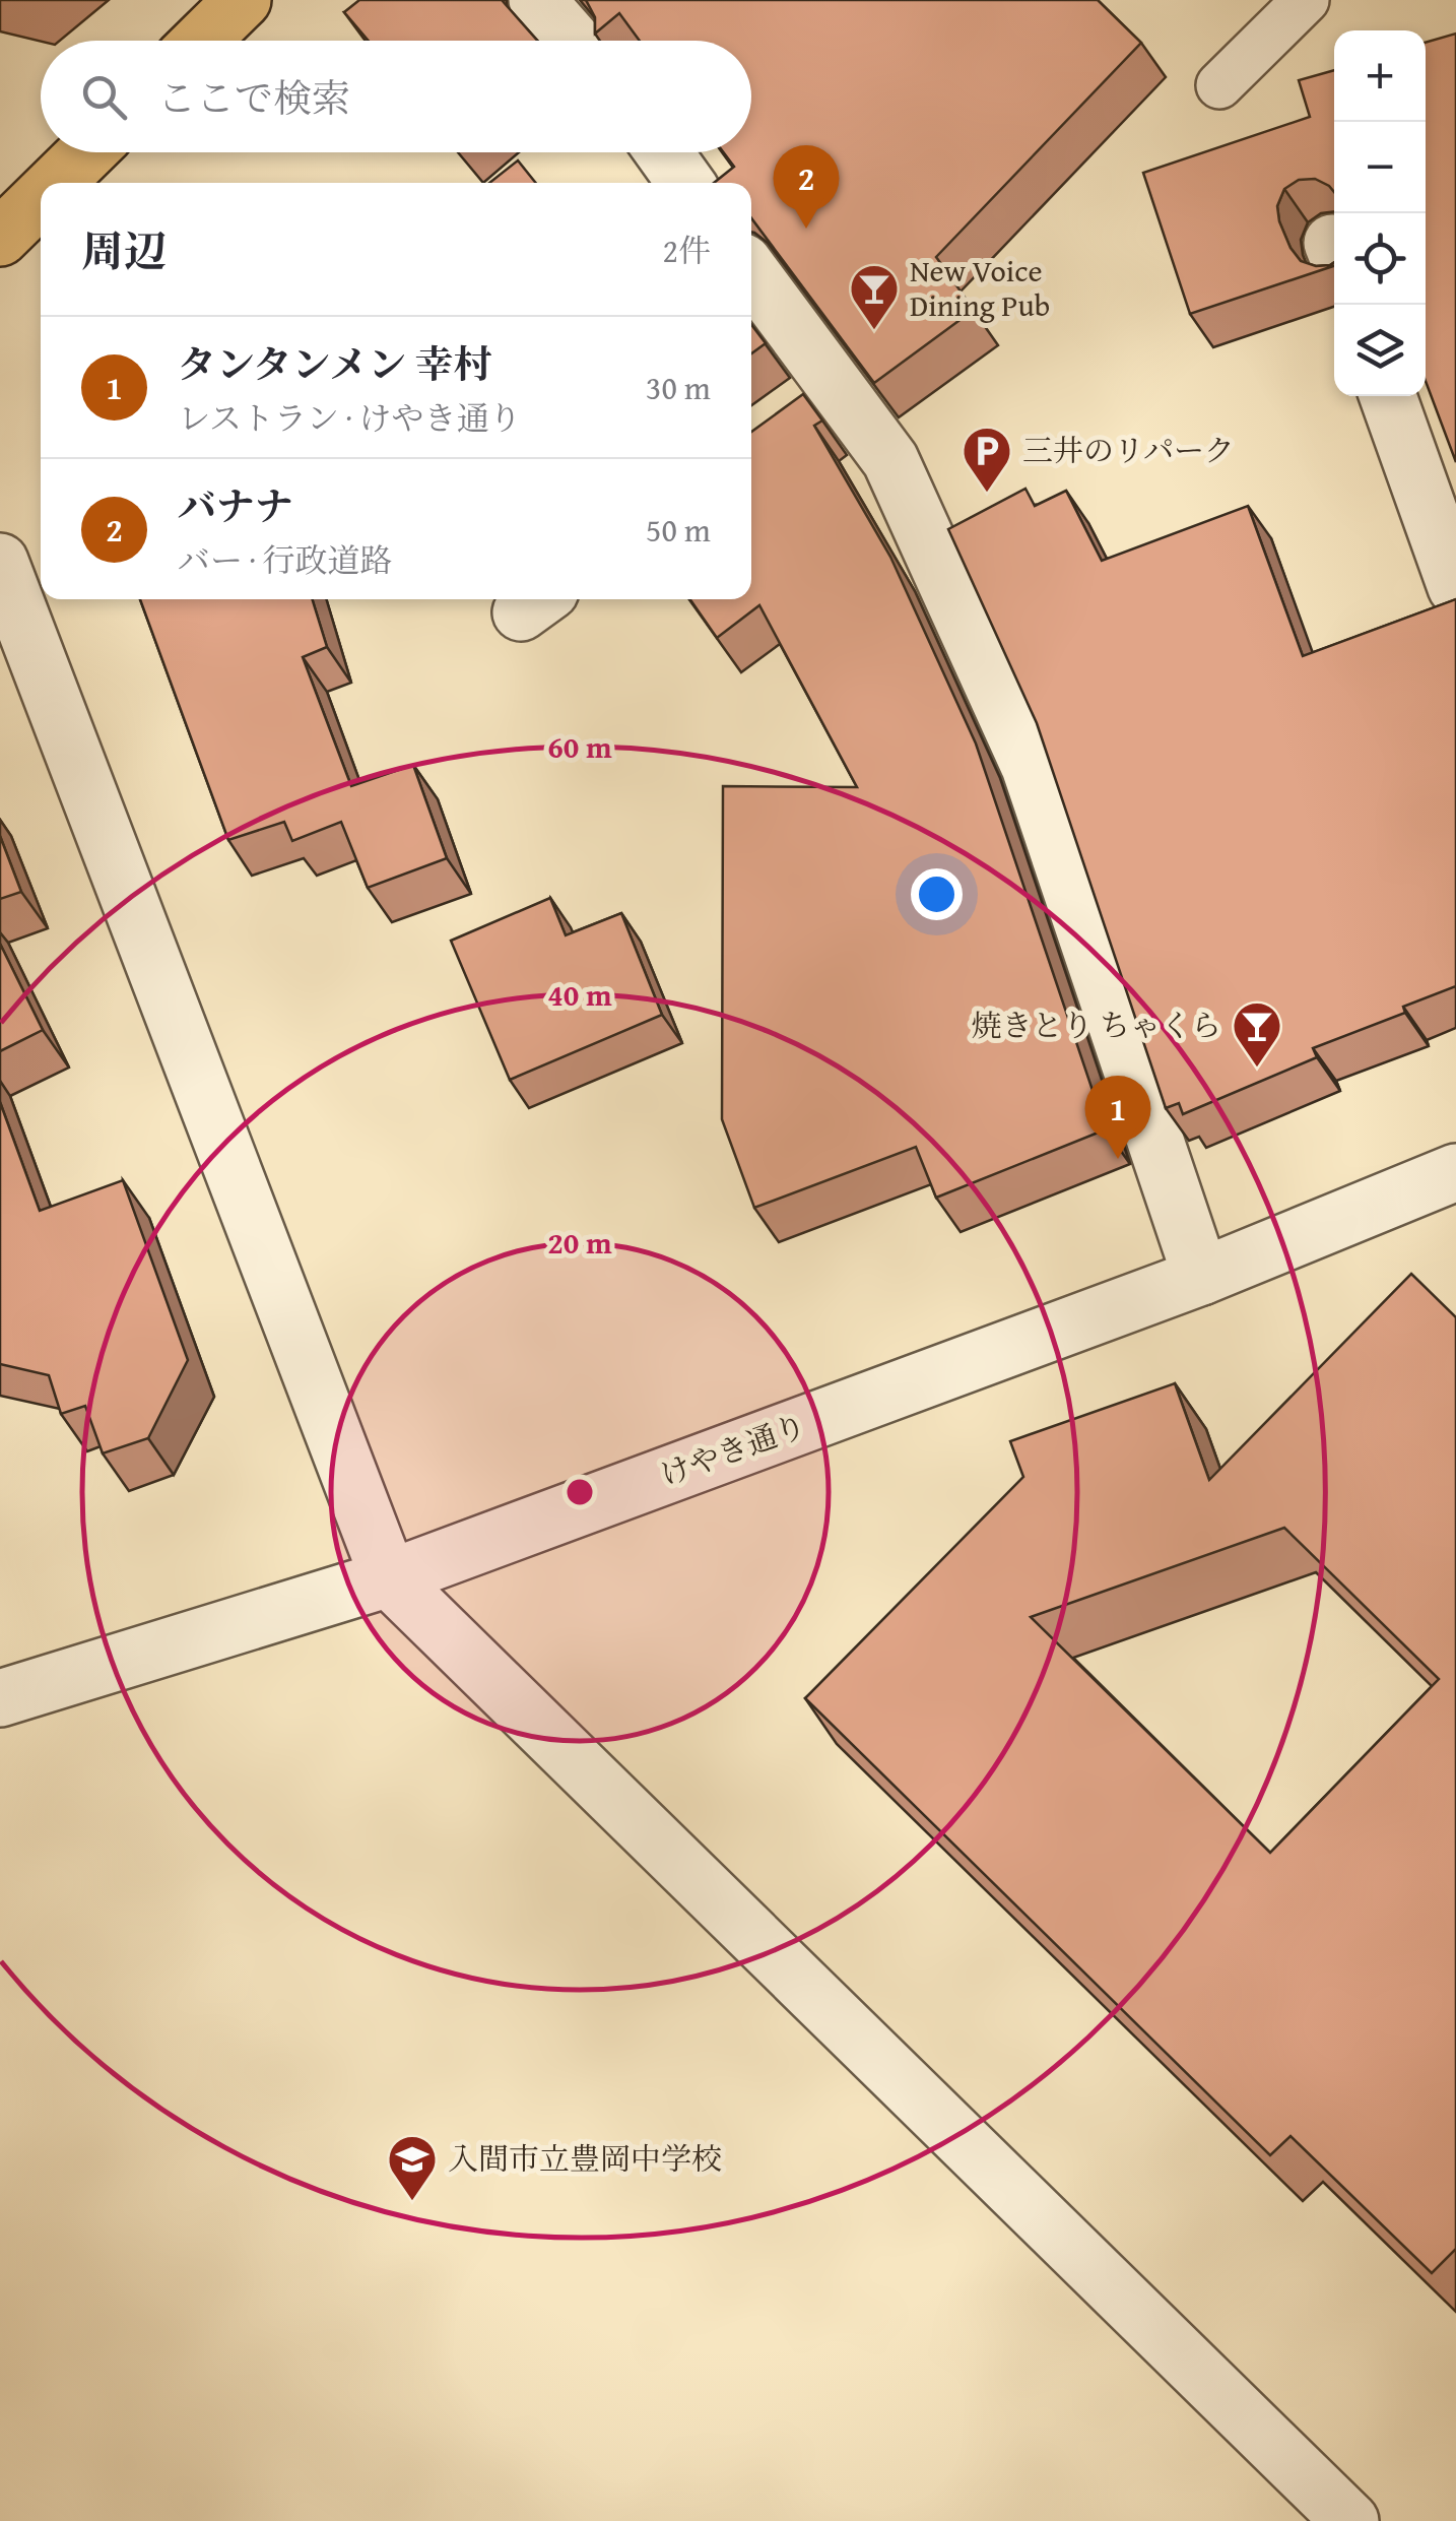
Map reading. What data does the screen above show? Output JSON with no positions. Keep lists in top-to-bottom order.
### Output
{
  "streets": {
    "street": ["けやき通り"]
  },
  "places": {
    "bar": ["New Voice Dining Pub", "焼きとり ちゃくら"],
    "parking": ["三井のリパーク"],
    "school or university": ["入間市立豊岡中学校"]
  },
  "page": {
    "map_buttons": ["+", "−"],
    "search": "ここで検索",
    "pins": ["2", "1"],
    "heading": ["周辺", "2件"],
    "list": [
      {
        "mark": "1",
        "name": "タンタンメン 幸村",
        "note": "レストラン · けやき通り",
        "value": "30 m"
      },
      {
        "mark": "2",
        "name": "バナナ",
        "note": "バー · 行政道路",
        "value": "50 m"
      }
    ]
  },
  "rings": ["60 m", "40 m", "20 m"]
}
